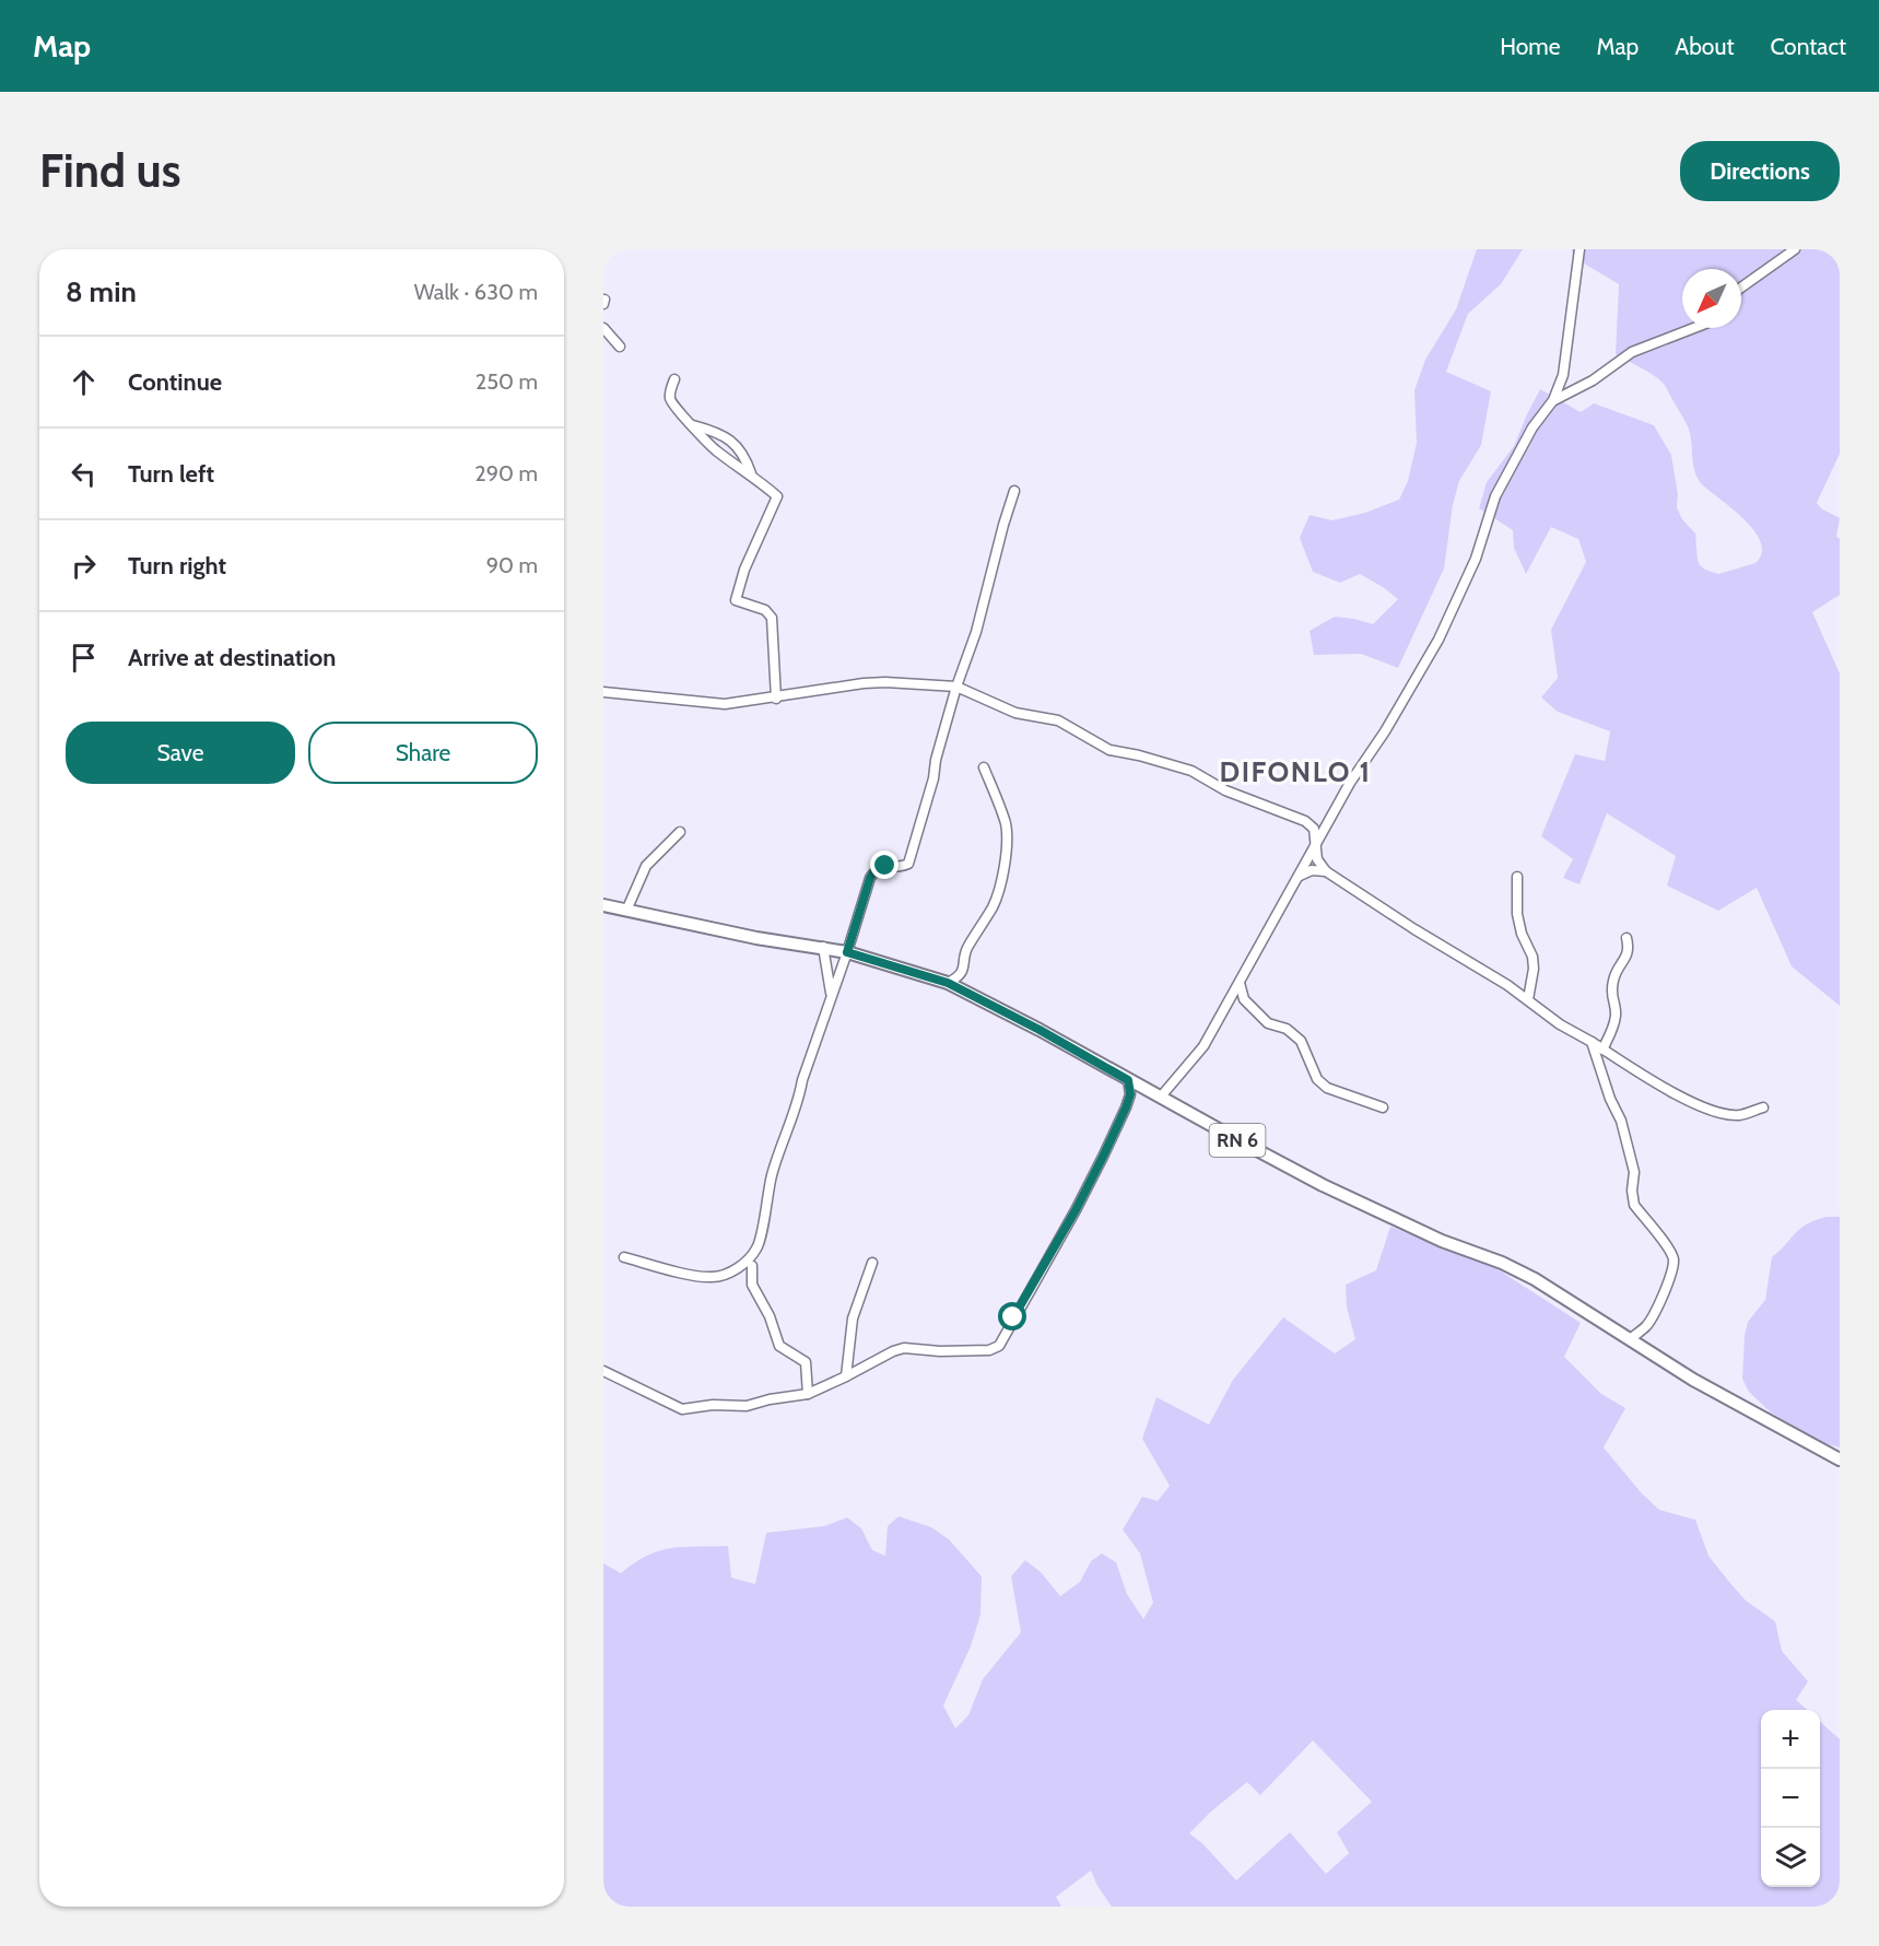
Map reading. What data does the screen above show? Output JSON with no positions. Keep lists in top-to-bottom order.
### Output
{
  "streets": {
    "main road": ["RN 6"]
  },
  "districts": ["DIFONLO 1"],
  "north": "bottom left",
  "page": {
    "header": "Map",
    "nav": [
      "Home",
      "Map",
      "About",
      "Contact"
    ],
    "buttons": [
      "Directions",
      ["Save", "Share"]
    ],
    "title": "Find us",
    "heading": ["8 min", "Walk · 630 m"],
    "list": [
      ["Continue", "250 m"],
      ["Turn left", "290 m"],
      ["Turn right", "90 m"],
      "Arrive at destination"
    ],
    "map_buttons": ["+", "−"]
  }
}
